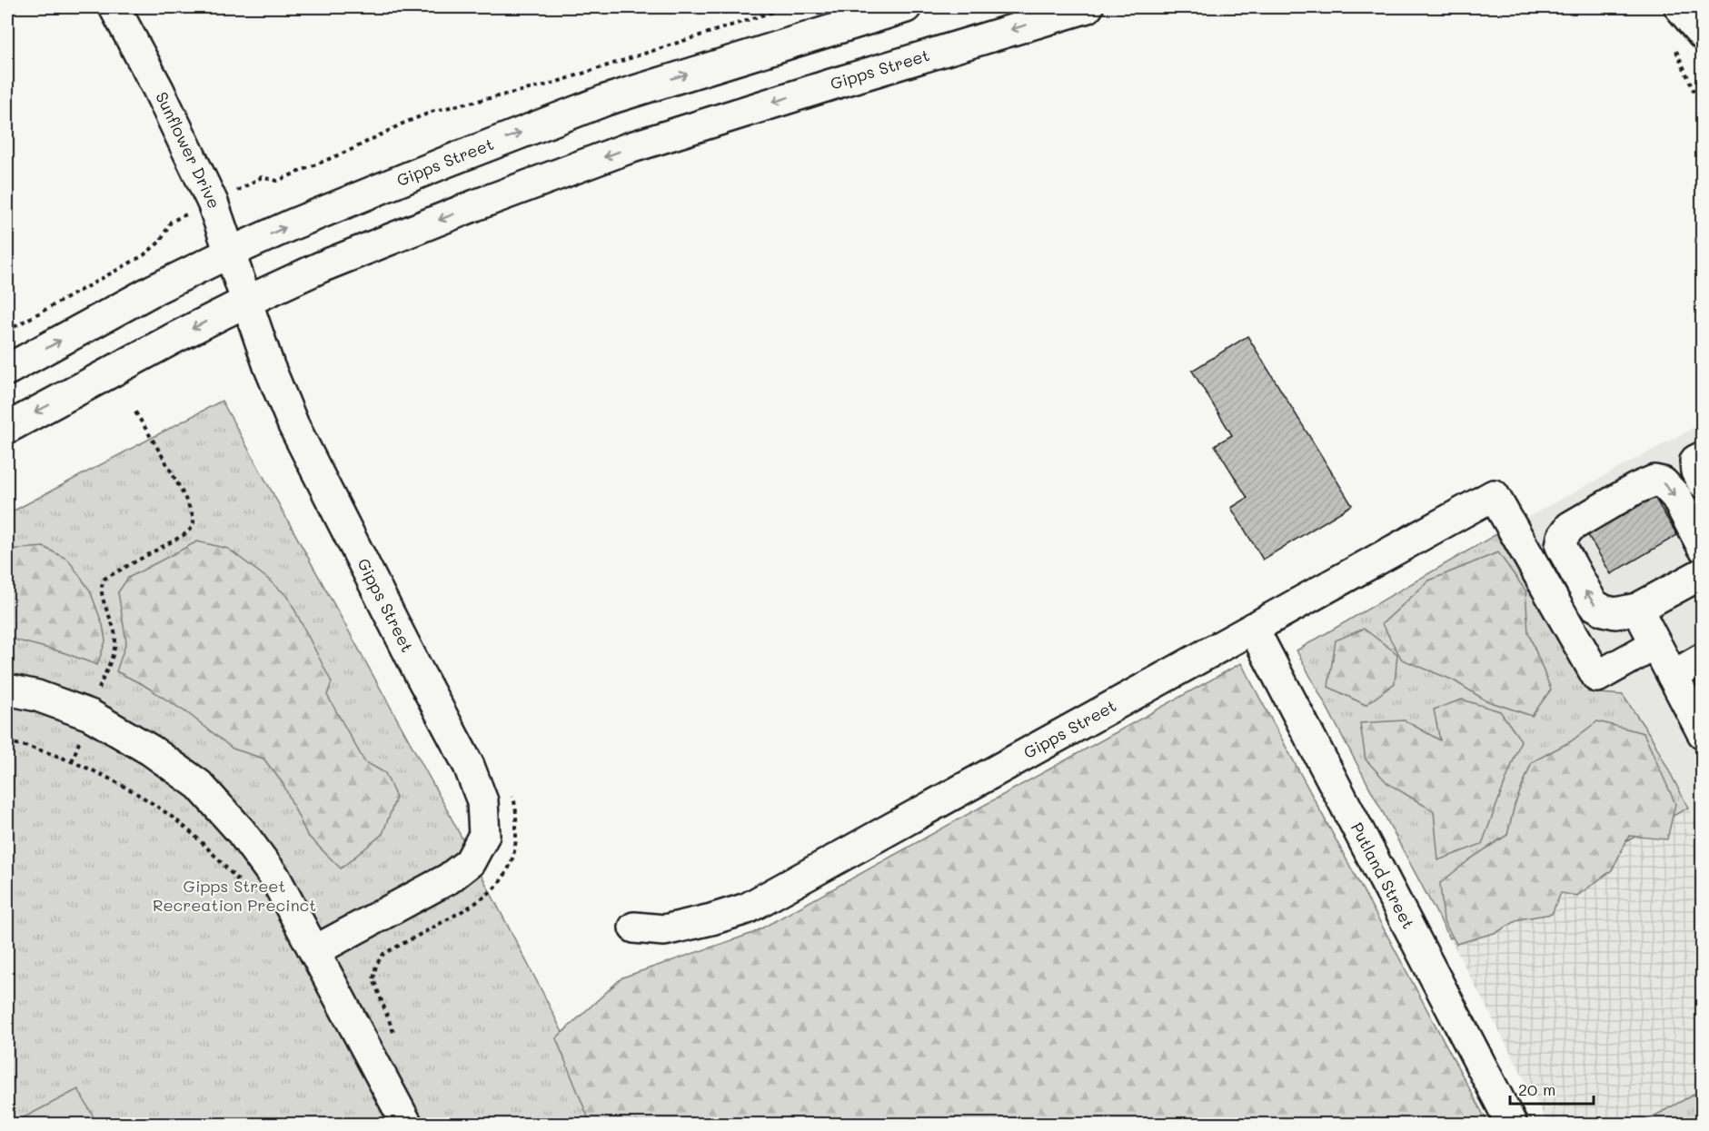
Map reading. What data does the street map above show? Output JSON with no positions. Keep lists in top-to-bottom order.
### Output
{
  "streets": {
    "main road": ["Gipps Street", "Sunflower Drive", "Putland Street"]
  },
  "crossings": [
    ["Gipps Street", "Sunflower Drive"],
    ["Gipps Street", "Putland Street"]
  ],
  "parks": ["Gipps Street Recreation Precinct"],
  "scale_bar": "20 m"
}
